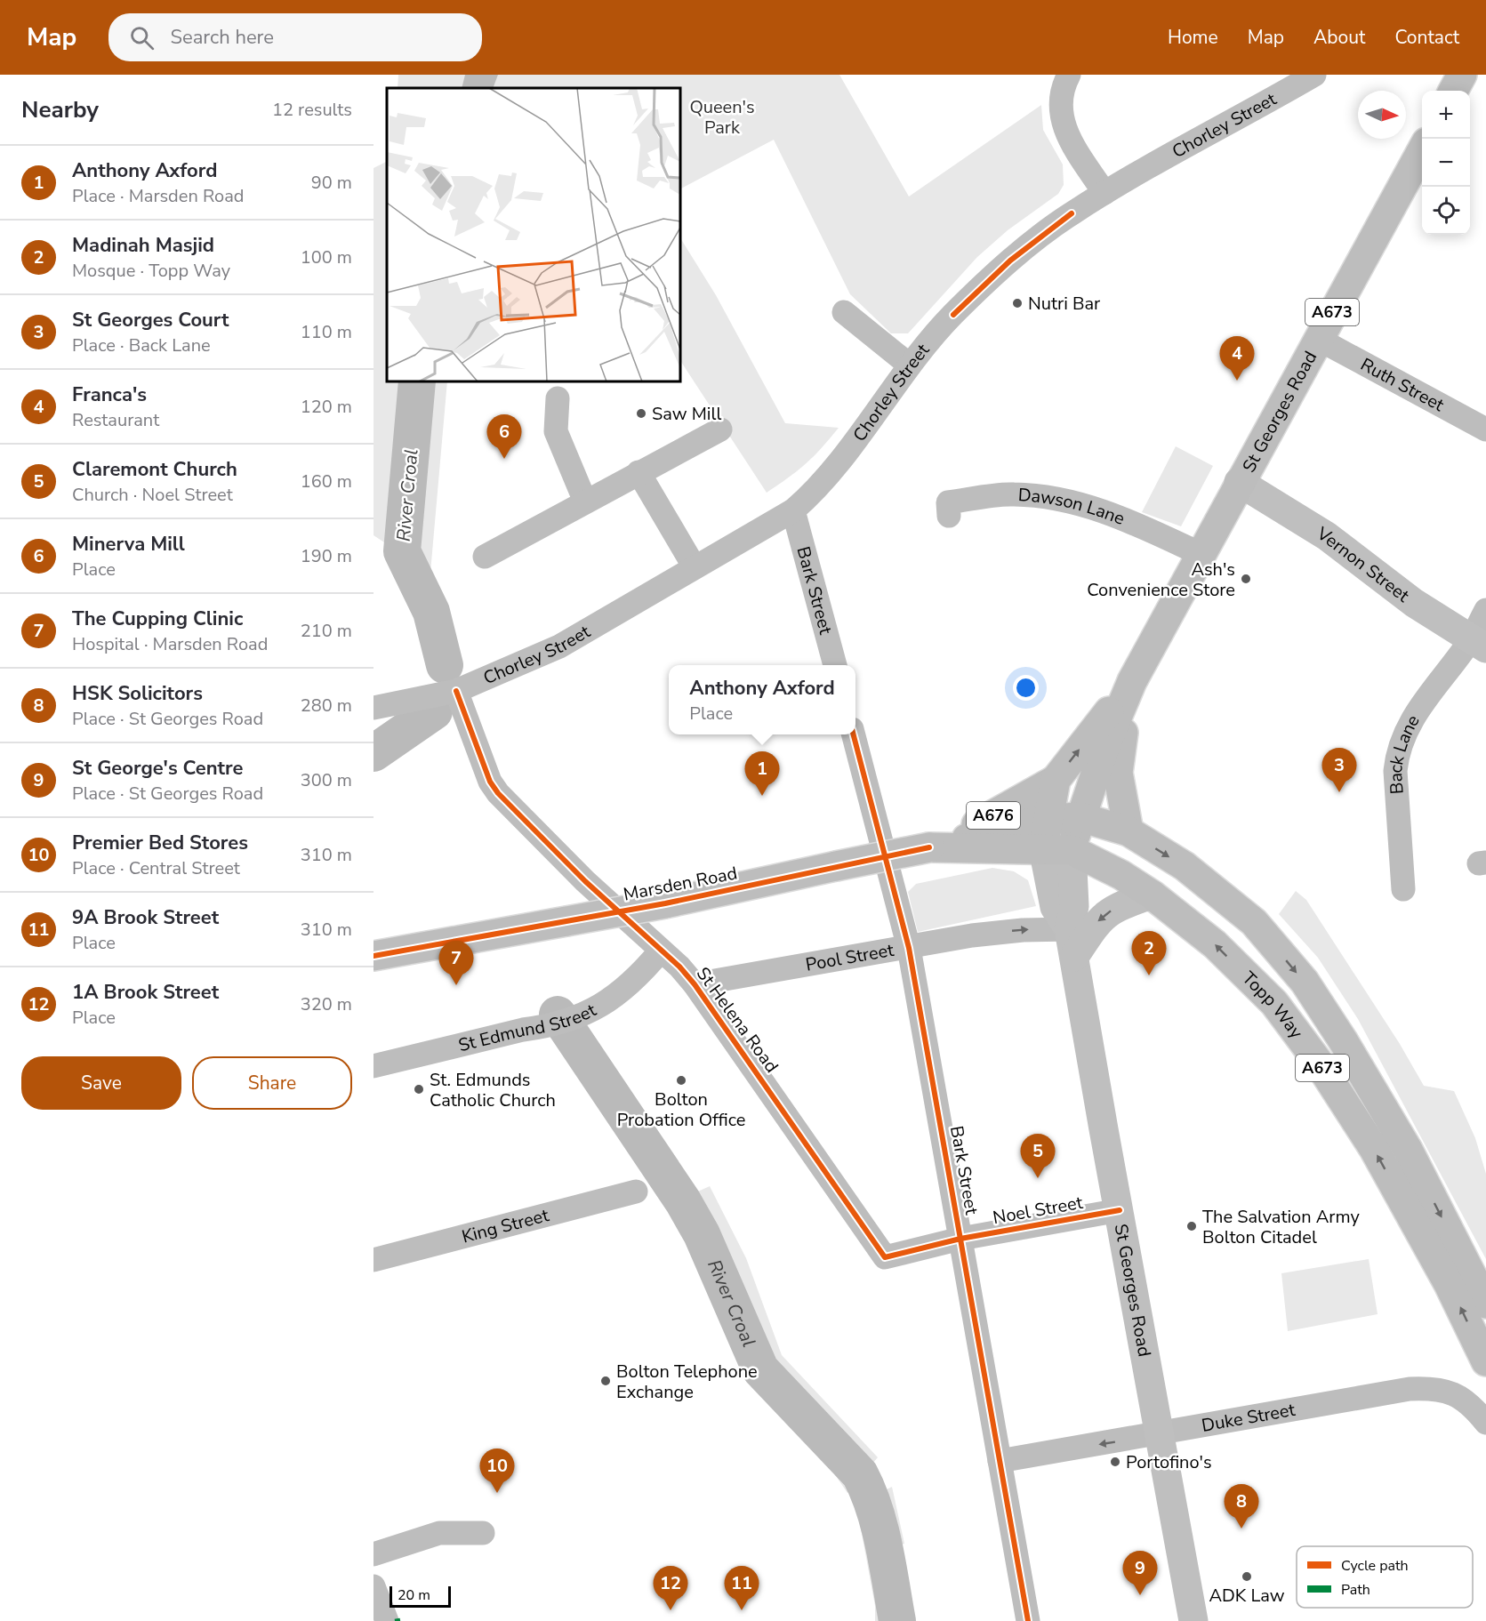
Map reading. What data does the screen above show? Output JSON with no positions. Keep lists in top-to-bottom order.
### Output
{
  "streets": {
    "main road": [
      "A673",
      "St Georges Road",
      "Vernon Street",
      "A676",
      "Marsden Road",
      "Topp Way"
    ],
    "street": [
      "Chorley Street",
      "Ruth Street",
      "Dawson Lane",
      "Bark Street",
      "Back Lane",
      "Pool Street",
      "St Helena Road",
      "St Edmund Street",
      "Noel Street",
      "King Street",
      "Duke Street"
    ]
  },
  "crossings": [
    ["Chorley Street", "Bark Street"],
    ["Chorley Street", "St Helena Road"],
    ["A673", "St Georges Road"],
    ["A673", "Topp Way"],
    ["Ruth Street", "St Georges Road"],
    ["St Georges Road", "Dawson Lane"],
    ["St Georges Road", "Vernon Street"],
    ["St Georges Road", "A676"],
    ["St Georges Road", "Marsden Road"],
    ["St Georges Road", "Pool Street"],
    ["St Georges Road", "Topp Way"],
    ["St Georges Road", "Noel Street"],
    ["St Georges Road", "Duke Street"],
    ["Vernon Street", "Back Lane"],
    ["Bark Street", "Pool Street"],
    ["Bark Street", "Noel Street"],
    ["Bark Street", "Duke Street"],
    ["A676", "Marsden Road"],
    ["Marsden Road", "Topp Way"],
    ["Pool Street", "St Helena Road"],
    ["St Helena Road", "St Edmund Street"],
    ["St Helena Road", "Noel Street"]
  ],
  "one_way": ["Pool Street"],
  "water": ["River Croal"],
  "parks": ["Queen's Park"],
  "places": [
    "Nutri Bar",
    "Saw Mill",
    "Ash's Convenience Store",
    "Bolton Probation Office",
    "St. Edmunds Catholic Church",
    "The Salvation Army Bolton Citadel",
    "Bolton Telephone Exchange",
    "Portofino's",
    "ADK Law"
  ],
  "legend": ["Cycle path", "Path"],
  "scale_bar": "20 m",
  "north": "right",
  "page": {
    "header": "Map",
    "search": "Search here",
    "nav": [
      "Home",
      "Map",
      "About",
      "Contact"
    ],
    "heading": ["Nearby", "12 results"],
    "map_buttons": ["+", "−"],
    "list": [
      {
        "mark": "1",
        "name": "Anthony Axford",
        "note": "Place · Marsden Road",
        "value": "90 m"
      },
      {
        "mark": "2",
        "name": "Madinah Masjid",
        "note": "Mosque · Topp Way",
        "value": "100 m"
      },
      {
        "mark": "3",
        "name": "St Georges Court",
        "note": "Place · Back Lane",
        "value": "110 m"
      },
      {
        "mark": "4",
        "name": "Franca's",
        "note": "Restaurant",
        "value": "120 m"
      },
      {
        "mark": "5",
        "name": "Claremont Church",
        "note": "Church · Noel Street",
        "value": "160 m"
      },
      {
        "mark": "6",
        "name": "Minerva Mill",
        "note": "Place",
        "value": "190 m"
      },
      {
        "mark": "7",
        "name": "The Cupping Clinic",
        "note": "Hospital · Marsden Road",
        "value": "210 m"
      },
      {
        "mark": "8",
        "name": "HSK Solicitors",
        "note": "Place · St Georges Road",
        "value": "280 m"
      },
      {
        "mark": "9",
        "name": "St George's Centre",
        "note": "Place · St Georges Road",
        "value": "300 m"
      },
      {
        "mark": "10",
        "name": "Premier Bed Stores",
        "note": "Place · Central Street",
        "value": "310 m"
      },
      {
        "mark": "11",
        "name": "9A Brook Street",
        "note": "Place",
        "value": "310 m"
      },
      {
        "mark": "12",
        "name": "1A Brook Street",
        "note": "Place",
        "value": "320 m"
      }
    ],
    "pins": [
      "4",
      "6",
      "3",
      "1",
      "2",
      "7",
      "5",
      "10",
      "8",
      "9",
      "11",
      "12"
    ],
    "popup": ["Anthony Axford", "Place"],
    "buttons": ["Save", "Share"],
    "scale": "20 m"
  }
}
